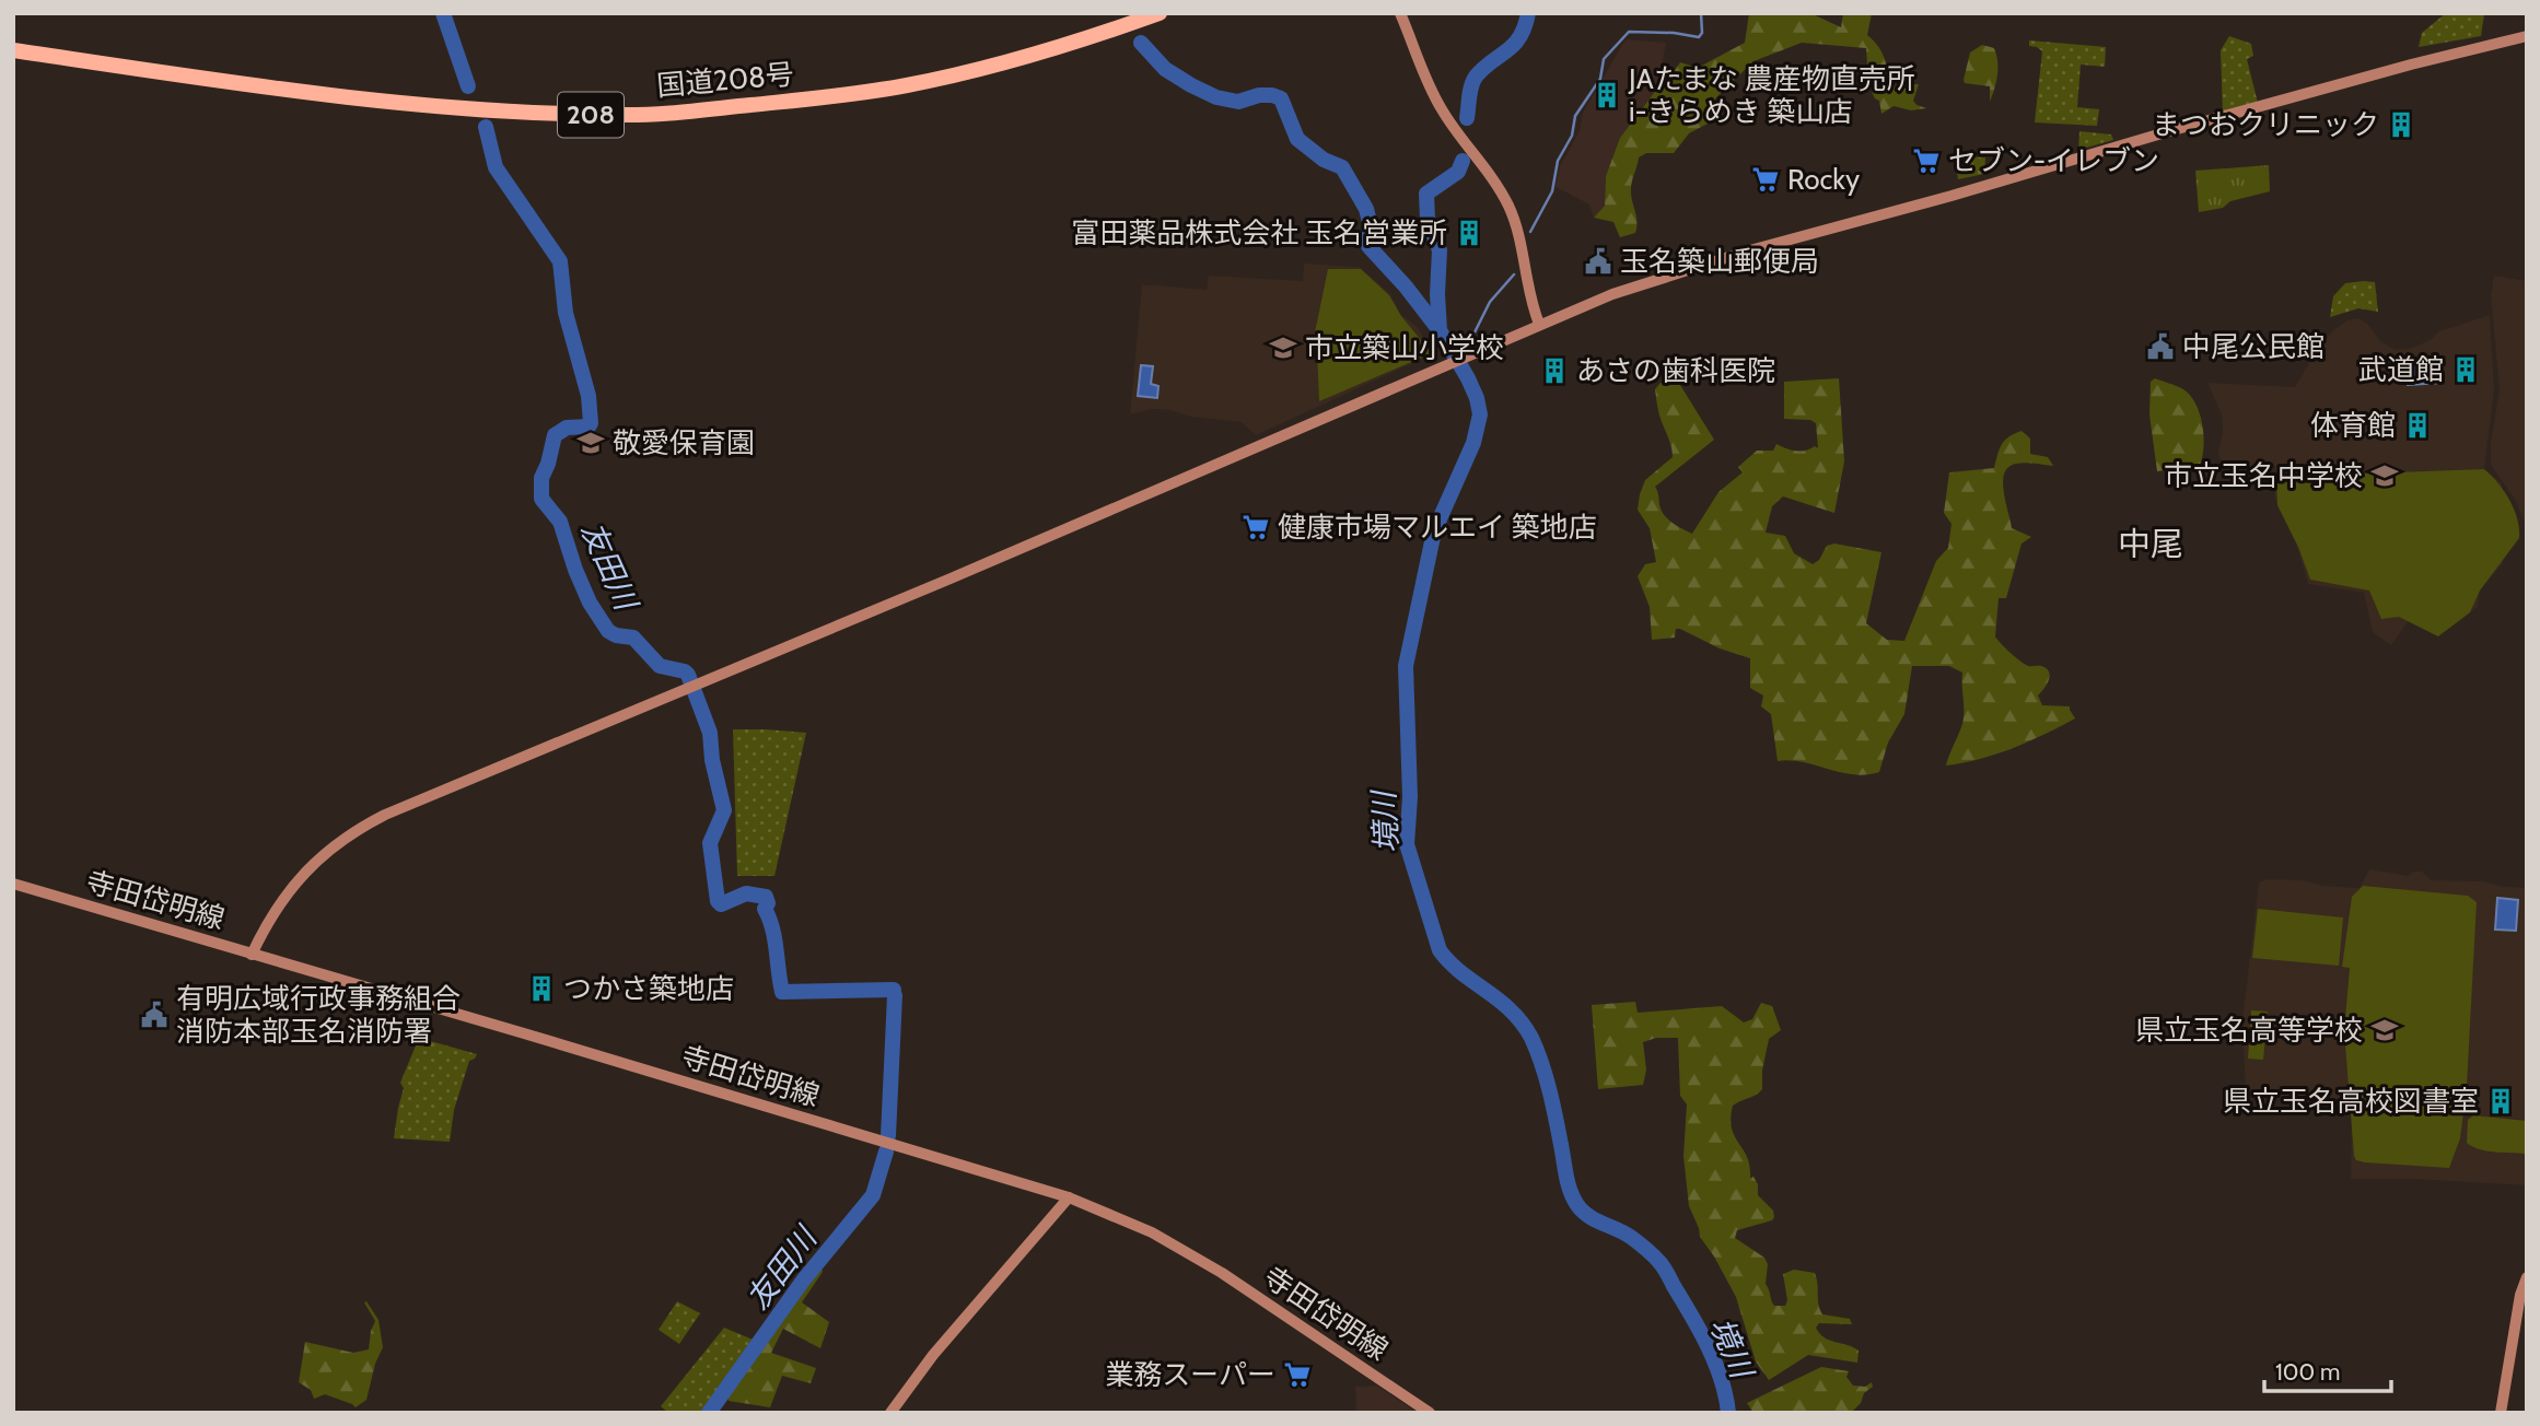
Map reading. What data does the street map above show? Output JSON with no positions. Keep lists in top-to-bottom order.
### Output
{
  "streets": {
    "highway": ["国道208号", "208"],
    "street": ["寺田岱明線"]
  },
  "districts": ["中尾"],
  "water": ["友田川", "境川"],
  "places": {
    "building": [
      "JAたまな 農産物直売所 i-きらめき 築山店",
      "まつおクリニック",
      "富田薬品株式会社 玉名営業所",
      "武道館",
      "あさの歯科医院",
      "体育館",
      "つかさ築地店",
      "県立玉名高校図書室"
    ],
    "supermarket": [
      "セブン-イレブン",
      "Rocky",
      "健康市場マルエイ 築地店",
      "業務スーパー"
    ],
    "public building": ["玉名築山郵便局", "中尾公民館", "有明広域行政事務組合 消防本部玉名消防署"],
    "school or university": [
      "市立築山小学校",
      "敬愛保育園",
      "市立玉名中学校",
      "県立玉名高等学校"
    ]
  },
  "scale_bar": "100 m"
}
